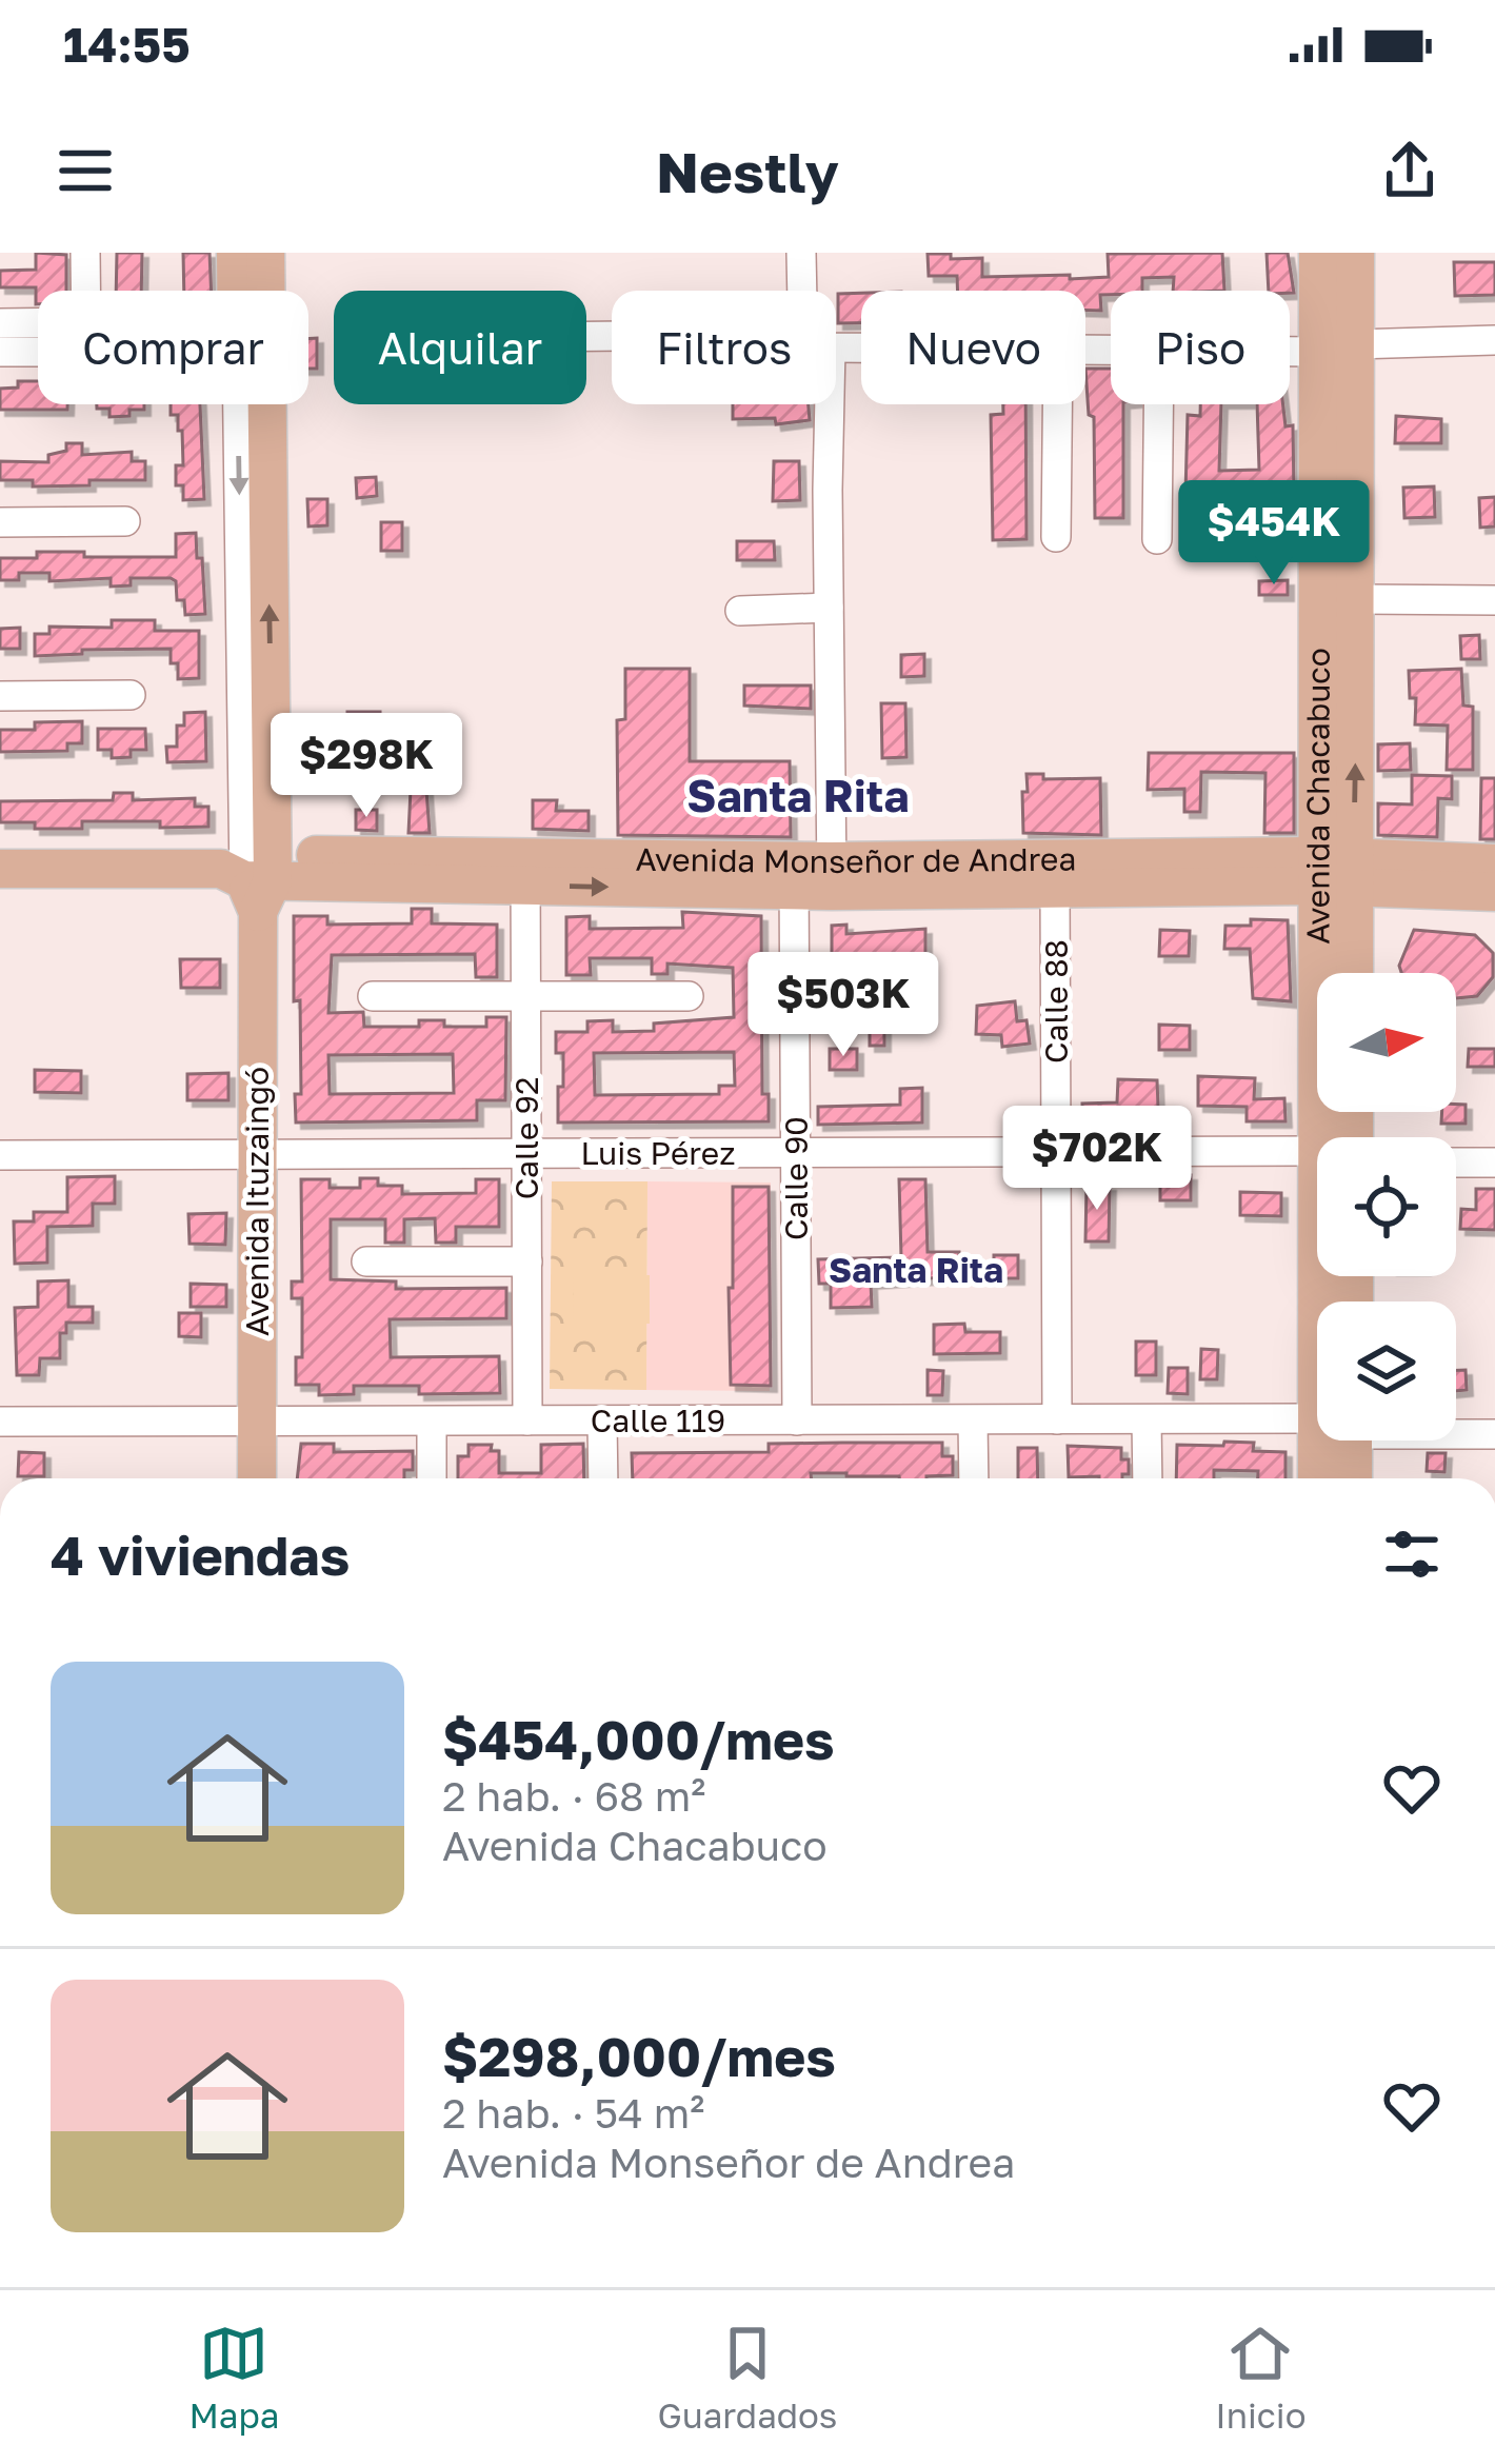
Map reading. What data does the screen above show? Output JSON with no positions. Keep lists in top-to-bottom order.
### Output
{
  "streets": {
    "main road": ["Avenida Chacabuco", "Avenida Monseñor de Andrea", "Avenida Ituzaingó"],
    "street": [
      "Calle 88",
      "Calle 92",
      "Luis Pérez",
      "Calle 90",
      "Calle 119"
    ]
  },
  "crossings": [
    ["Avenida Chacabuco", "Avenida Monseñor de Andrea"],
    ["Avenida Monseñor de Andrea", "Calle 88"],
    ["Avenida Monseñor de Andrea", "Calle 92"],
    ["Avenida Monseñor de Andrea", "Calle 90"],
    ["Avenida Monseñor de Andrea", "Avenida Ituzaingó"],
    ["Calle 88", "Luis Pérez"],
    ["Calle 88", "Calle 119"],
    ["Calle 92", "Luis Pérez"],
    ["Calle 92", "Calle 119"],
    ["Luis Pérez", "Calle 90"],
    ["Luis Pérez", "Avenida Ituzaingó"],
    ["Calle 90", "Calle 119"],
    ["Avenida Ituzaingó", "Calle 119"]
  ],
  "districts": ["Santa Rita", "Santa Rita"],
  "north": "right",
  "page": {
    "status": "14:55",
    "header": "Nestly",
    "chip": [
      "Comprar",
      "Alquilar",
      "Filtros",
      "Nuevo",
      "Piso"
    ],
    "price": [
      "$454K",
      "$298K",
      "$503K",
      "$702K"
    ],
    "heading": "4 viviendas",
    "list": [
      {
        "name": "$454,000/mes",
        "note": "2 hab. · 68 m² · Avenida Chacabuco"
      },
      {
        "name": "$298,000/mes",
        "note": "2 hab. · 54 m² · Avenida Monseñor de Andrea"
      }
    ],
    "tabs": ["Mapa", "Guardados", "Inicio"]
  }
}
